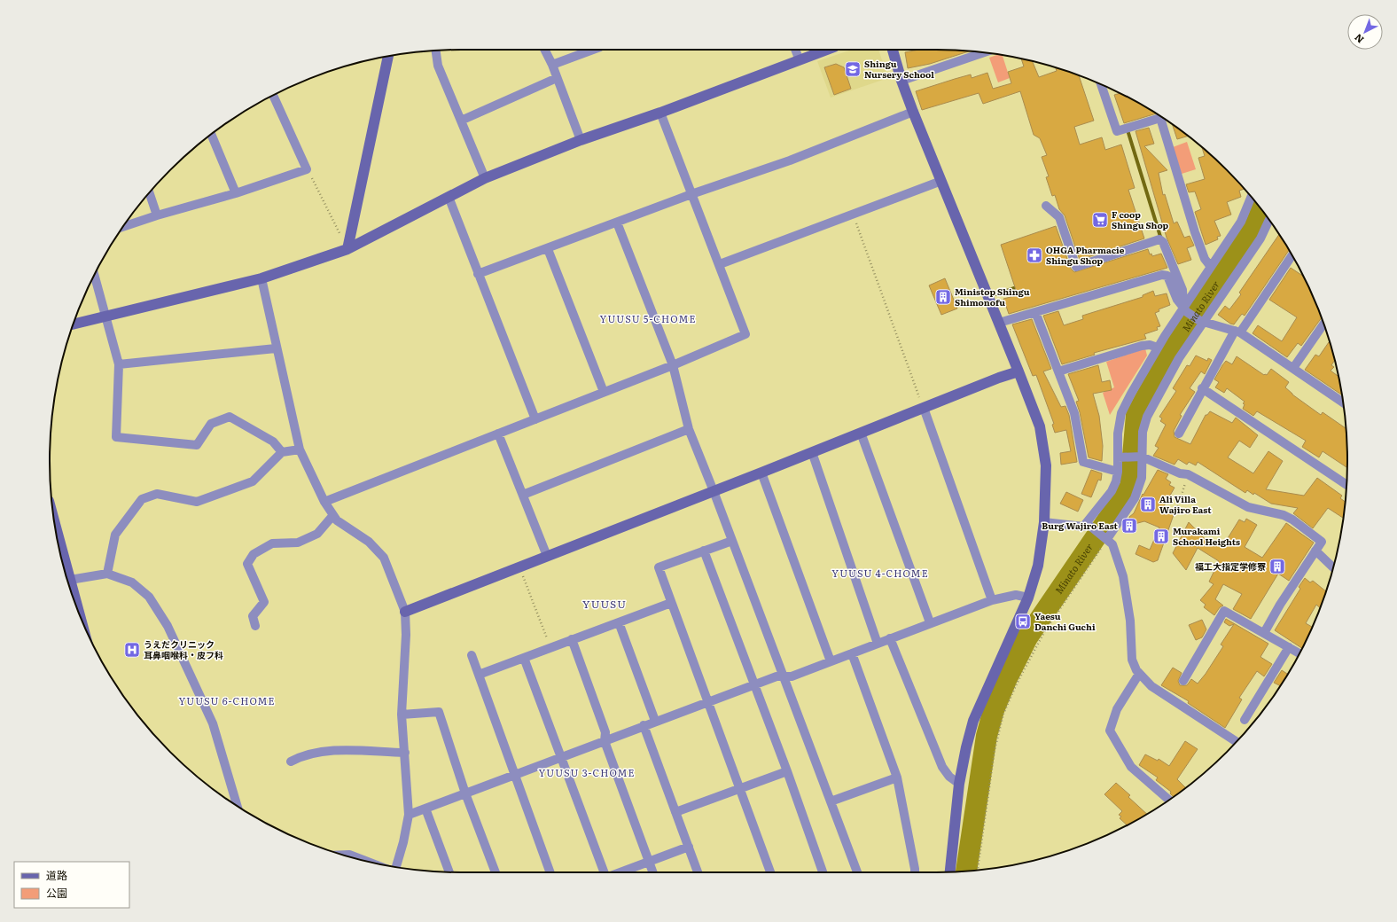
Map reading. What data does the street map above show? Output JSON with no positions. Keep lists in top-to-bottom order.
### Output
{
  "districts": [
    "YUUSU 5-CHOME",
    "YUUSU 4-CHOME",
    "YUUSU",
    "YUUSU 6-CHOME",
    "YUUSU 3-CHOME"
  ],
  "water": ["Minato River"],
  "places": {
    "school or university": ["Shingu Nursery School"],
    "supermarket": ["F coop Shingu Shop"],
    "pharmacy": ["OHGA Pharmacie Shingu Shop"],
    "building": [
      "Ministop Shingu Shimonofu",
      "Ali Villa Wajiro East",
      "Burg Wajiro East",
      "Murakami School Heights",
      "福工大指定学修寮"
    ],
    "bus stop": ["Yaesu Danchi Guchi"],
    "hospital": ["うえだクリニック 耳鼻咽喉科・皮フ科"]
  },
  "legend": ["道路", "公園"],
  "north": "bottom left"
}
